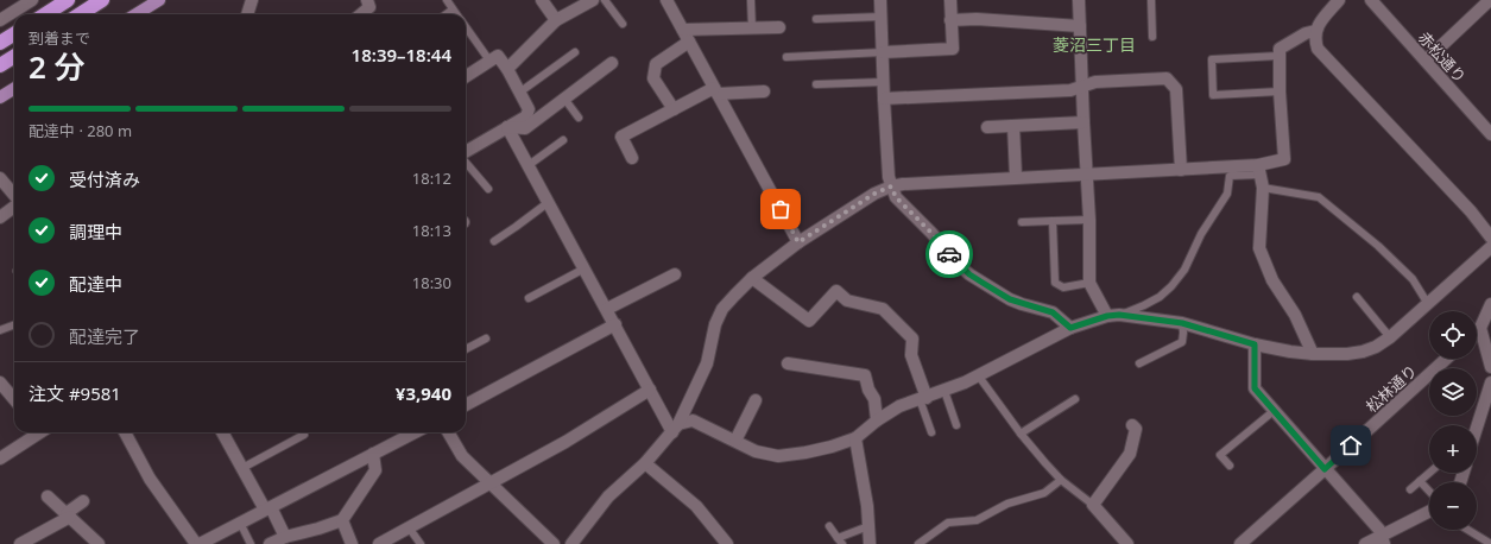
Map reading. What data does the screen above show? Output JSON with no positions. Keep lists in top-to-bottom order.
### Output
{
  "streets": {
    "street": ["赤松通り", "松林通り"]
  },
  "districts": ["菱沼三丁目"],
  "page": {
    "heading": ["2 分", "到着まで", "18:39–18:44"],
    "panel": ["注文 #9581", "¥3,940"],
    "bar": "配達中 · 280 m",
    "list": [
      ["受付済み", "18:12"],
      ["調理中", "18:13"],
      ["配達中", "18:30"],
      "配達完了"
    ],
    "map_buttons": ["+", "−"]
  }
}
